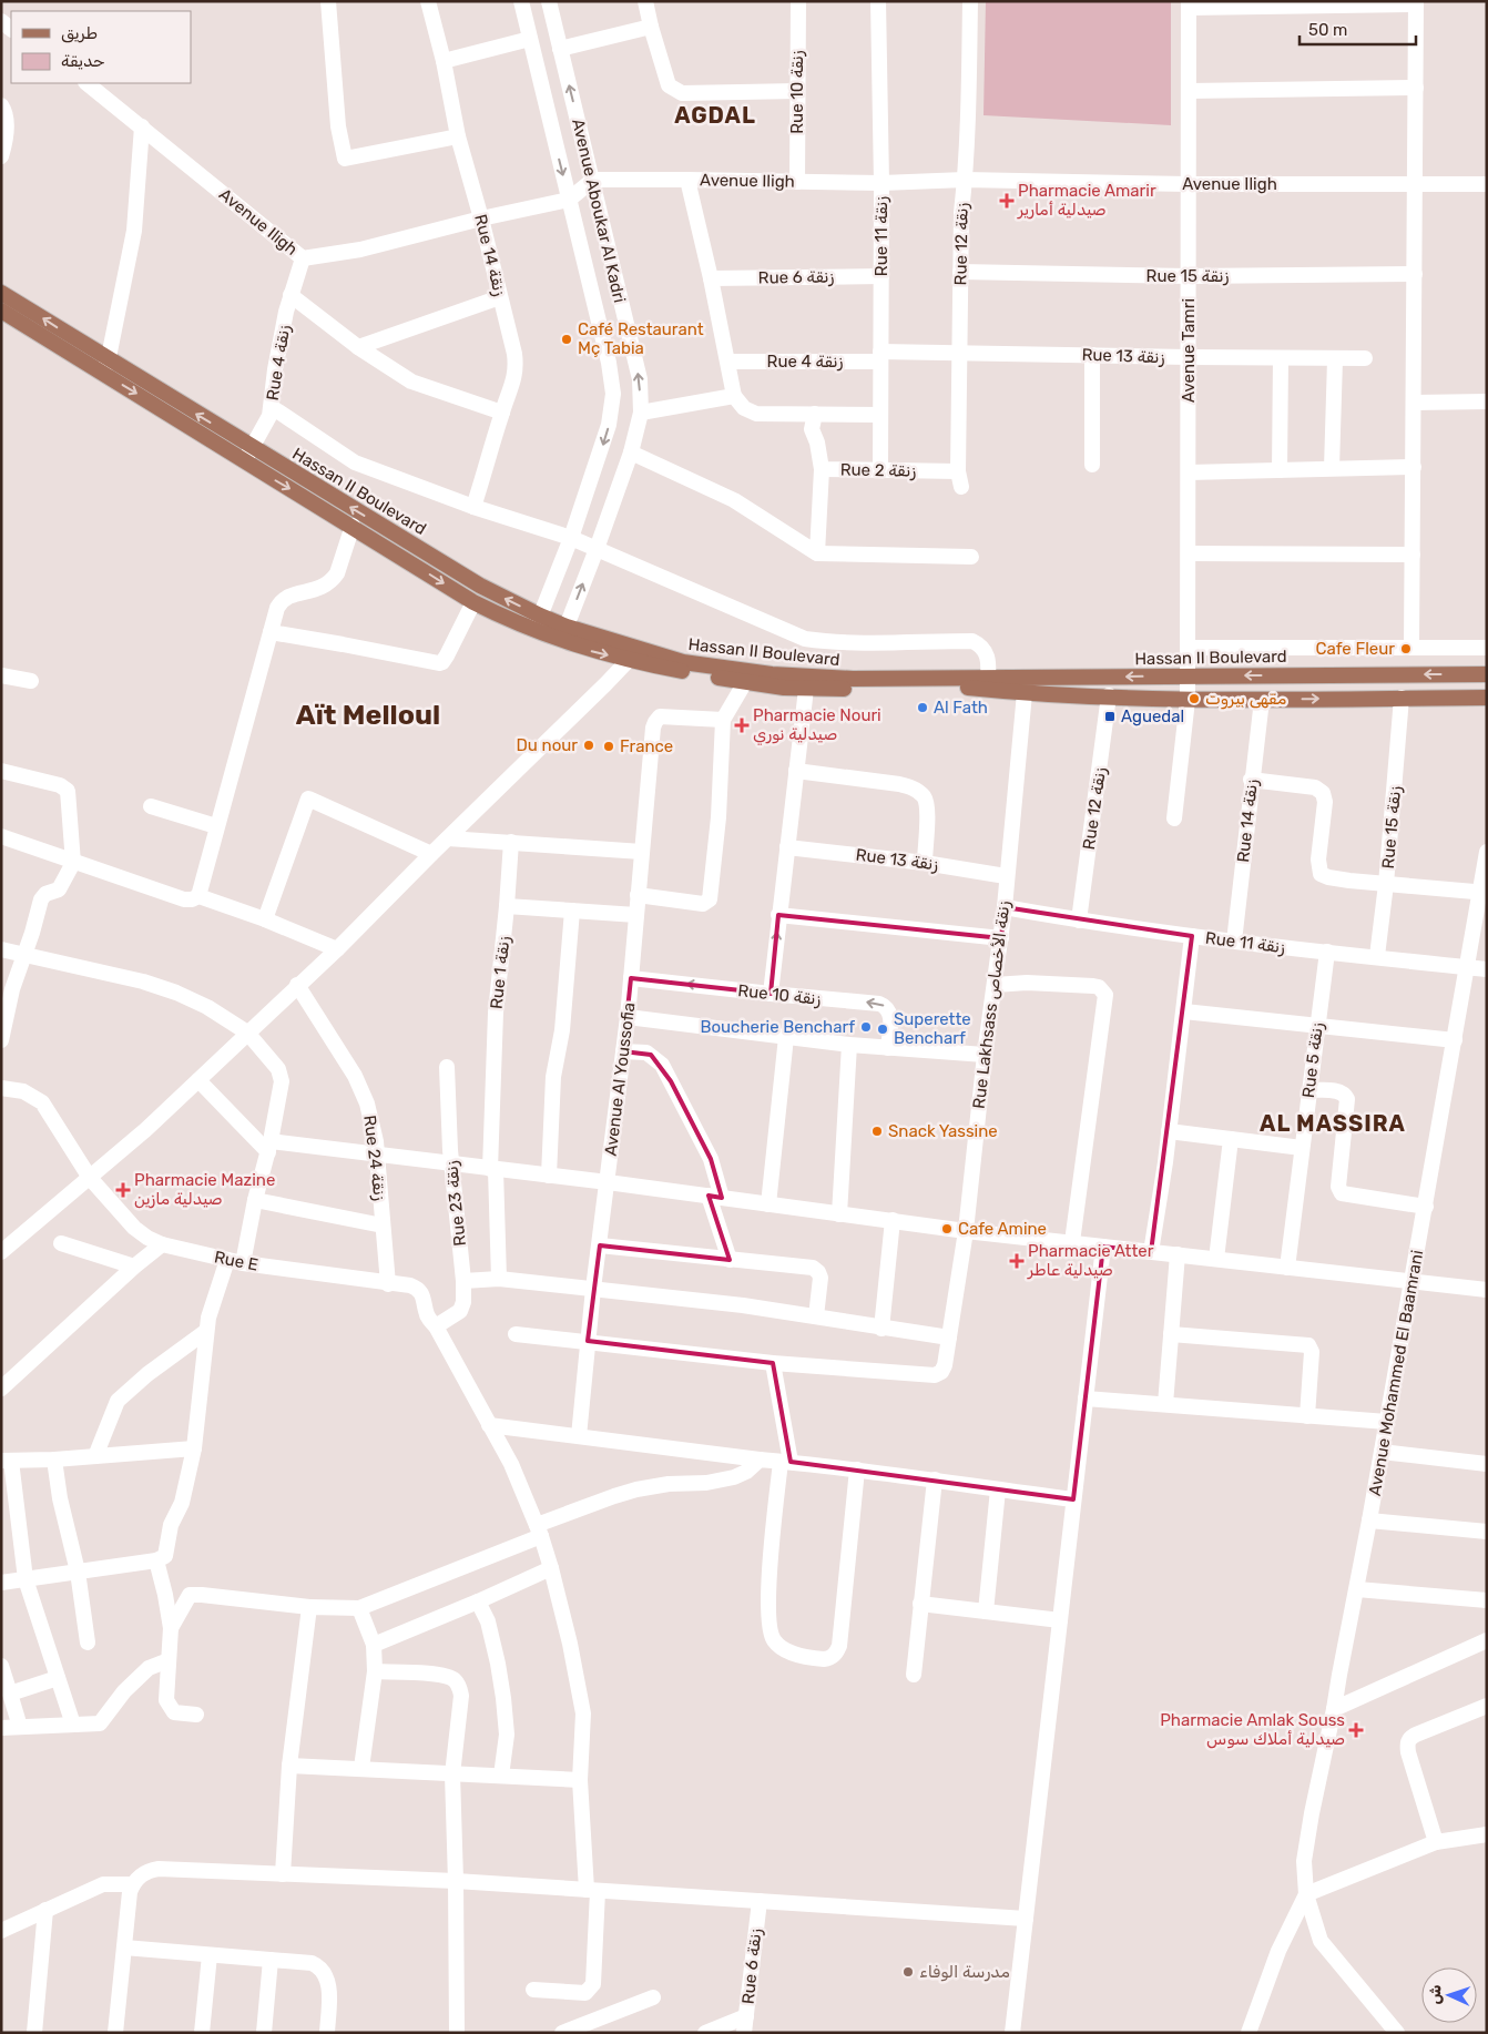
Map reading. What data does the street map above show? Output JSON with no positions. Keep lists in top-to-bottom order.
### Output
{
  "streets": {
    "main road": ["Hassan II Boulevard"],
    "street": [
      "Rue 10 زنقة",
      "Avenue Iligh",
      "Avenue Aboukar Al Kadri",
      "Rue 11 زنقة",
      "Rue 12 زنقة",
      "Rue 14 زنقة",
      "Rue 15 زنقة",
      "Rue 6 زنقة",
      "Avenue Tamri",
      "Rue 13 زنقة",
      "Rue 4 زنقة",
      "Rue 2 زنقة",
      "Rue 1 زنقة",
      "Rue Lakhsass زنقة الأخصاص",
      "Rue 5 زنقة",
      "Avenue Al Youssofia",
      "Rue 24 زنقة",
      "Rue 23 زنقة",
      "Rue E",
      "Avenue Mohammed El Baamrani"
    ]
  },
  "crossings": [
    ["Rue 10 زنقة", "Avenue Iligh"],
    ["Rue 10 زنقة", "Avenue Al Youssofia"],
    ["Avenue Iligh", "Avenue Aboukar Al Kadri"],
    ["Avenue Iligh", "Rue 11 زنقة"],
    ["Avenue Iligh", "Rue 12 زنقة"],
    ["Avenue Iligh", "Rue 14 زنقة"],
    ["Avenue Iligh", "Avenue Tamri"],
    ["Avenue Iligh", "Rue 4 زنقة"],
    ["Avenue Aboukar Al Kadri", "Hassan II Boulevard"],
    ["Rue 11 زنقة", "Rue 12 زنقة"],
    ["Rue 11 زنقة", "Rue 14 زنقة"],
    ["Rue 11 زنقة", "Rue 15 زنقة"],
    ["Rue 11 زنقة", "Rue 6 زنقة"],
    ["Rue 11 زنقة", "Rue 13 زنقة"],
    ["Rue 11 زنقة", "Rue 4 زنقة"],
    ["Rue 11 زنقة", "Rue 2 زنقة"],
    ["Rue 11 زنقة", "Rue Lakhsass زنقة الأخصاص"],
    ["Rue 11 زنقة", "Rue 5 زنقة"],
    ["Rue 11 زنقة", "Avenue Mohammed El Baamrani"],
    ["Rue 12 زنقة", "Rue 15 زنقة"],
    ["Rue 12 زنقة", "Rue 13 زنقة"],
    ["Rue 12 زنقة", "Rue 2 زنقة"],
    ["Rue 12 زنقة", "Hassan II Boulevard"],
    ["Rue 14 زنقة", "Hassan II Boulevard"],
    ["Rue 15 زنقة", "Avenue Tamri"],
    ["Rue 15 زنقة", "Hassan II Boulevard"],
    ["Avenue Tamri", "Rue 13 زنقة"],
    ["Avenue Tamri", "Hassan II Boulevard"],
    ["Rue 13 زنقة", "Rue 4 زنقة"],
    ["Rue 13 زنقة", "Rue Lakhsass زنقة الأخصاص"],
    ["Rue 4 زنقة", "Hassan II Boulevard"],
    ["Hassan II Boulevard", "Rue Lakhsass زنقة الأخصاص"],
    ["Rue 24 زنقة", "Rue E"],
    ["Rue 23 زنقة", "Rue E"]
  ],
  "districts": ["AGDAL", "Aït Melloul", "AL MASSIRA"],
  "places": {
    "health": [
      "Pharmacie Amarir صيدلية أمارير",
      "Pharmacie Nouri صيدلية نوري",
      "Pharmacie Mazine صيدلية مازين",
      "Pharmacie Atter صيدلية عاطر",
      "Pharmacie Amlak Souss صيدلية أملاك سوس"
    ],
    "other": [
      "Café Restaurant Mç Tabia",
      "Cafe Fleur",
      "مقهى بيروت",
      "Al Fath",
      "Du nour",
      "France",
      "Boucherie Bencharf",
      "Superette Bencharf",
      "Snack Yassine",
      "Cafe Amine",
      "مدرسة الوفاء"
    ],
    "transit": ["Aguedal"]
  },
  "legend": ["طريق", "حديقة"],
  "scale_bar": "50 m",
  "north": "left"
}
